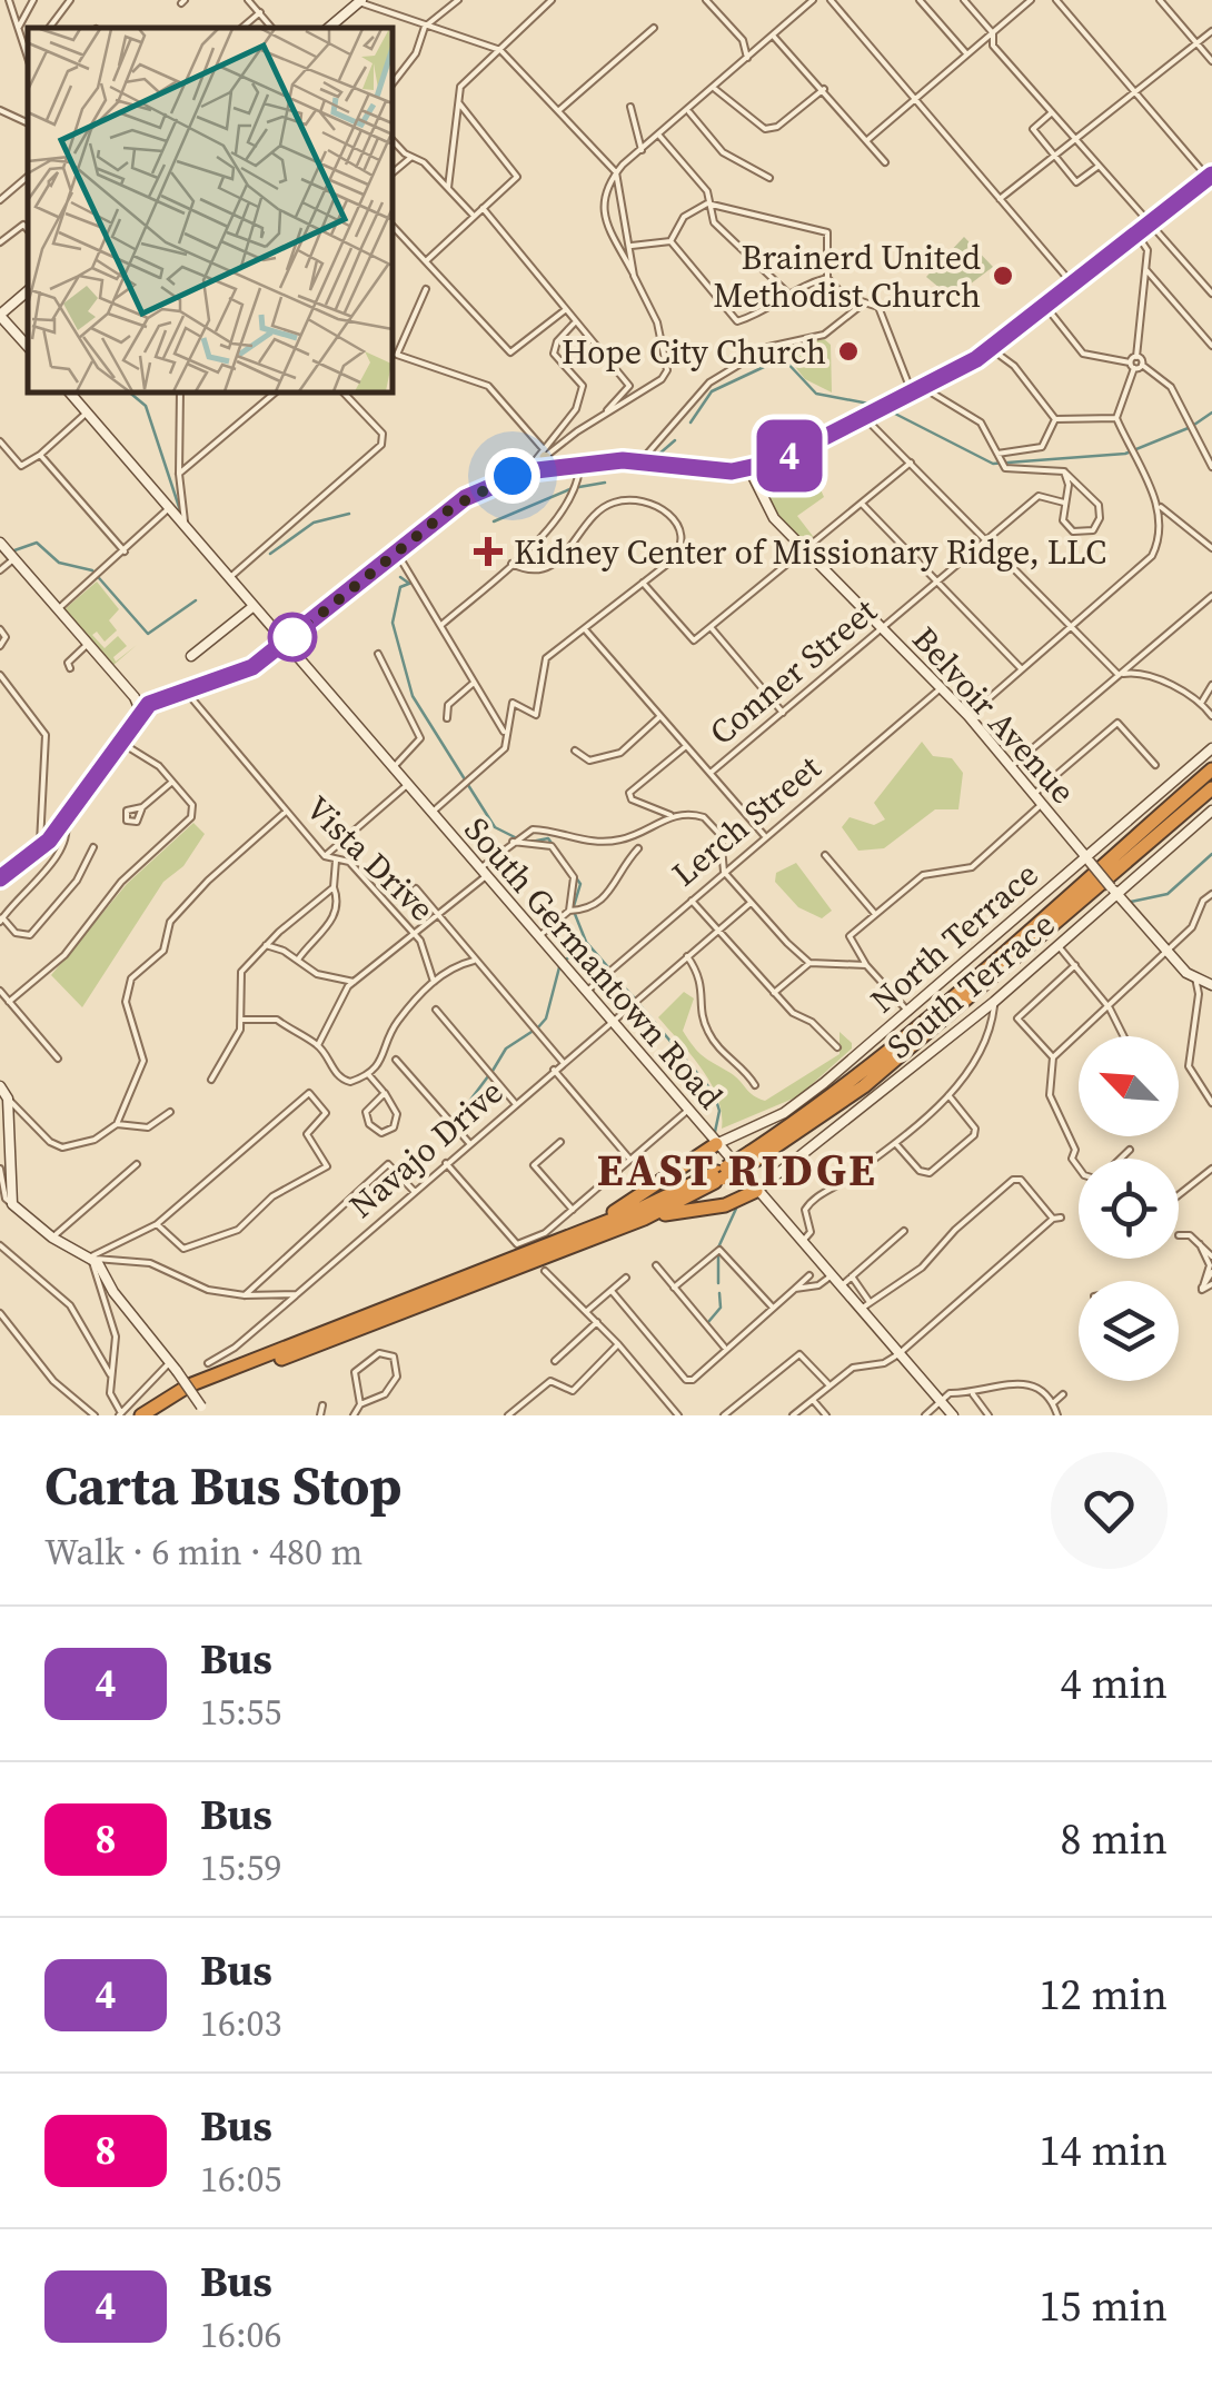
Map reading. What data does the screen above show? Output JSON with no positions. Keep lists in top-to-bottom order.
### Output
{
  "streets": {
    "street": [
      "Conner Street",
      "Belvoir Avenue",
      "Lerch Street",
      "Vista Drive",
      "North Terrace",
      "South Germantown Road",
      "South Terrace",
      "Navajo Drive"
    ]
  },
  "crossings": [
    ["Conner Street", "Belvoir Avenue"],
    ["Belvoir Avenue", "Lerch Street"],
    ["Belvoir Avenue", "North Terrace"],
    ["Belvoir Avenue", "South Terrace"],
    ["Lerch Street", "South Germantown Road"],
    ["North Terrace", "South Germantown Road"],
    ["South Germantown Road", "South Terrace"],
    ["South Germantown Road", "Navajo Drive"]
  ],
  "districts": ["EAST RIDGE"],
  "places": {
    "other": ["Brainerd United Methodist Church", "Hope City Church"],
    "health": ["Kidney Center of Missionary Ridge, LLC"]
  },
  "lines": ["bus line 4"],
  "north": "top left",
  "page": {
    "on_map": "4",
    "heading": ["Carta Bus Stop", "Walk · 6 min · 480 m"],
    "list": [
      {
        "mark": "4",
        "name": "Bus",
        "note": "15:55",
        "value": "4 min"
      },
      {
        "mark": "8",
        "name": "Bus",
        "note": "15:59",
        "value": "8 min"
      },
      {
        "mark": "4",
        "name": "Bus",
        "note": "16:03",
        "value": "12 min"
      },
      {
        "mark": "8",
        "name": "Bus",
        "note": "16:05",
        "value": "14 min"
      },
      {
        "mark": "4",
        "name": "Bus",
        "note": "16:06",
        "value": "15 min"
      }
    ]
  }
}
